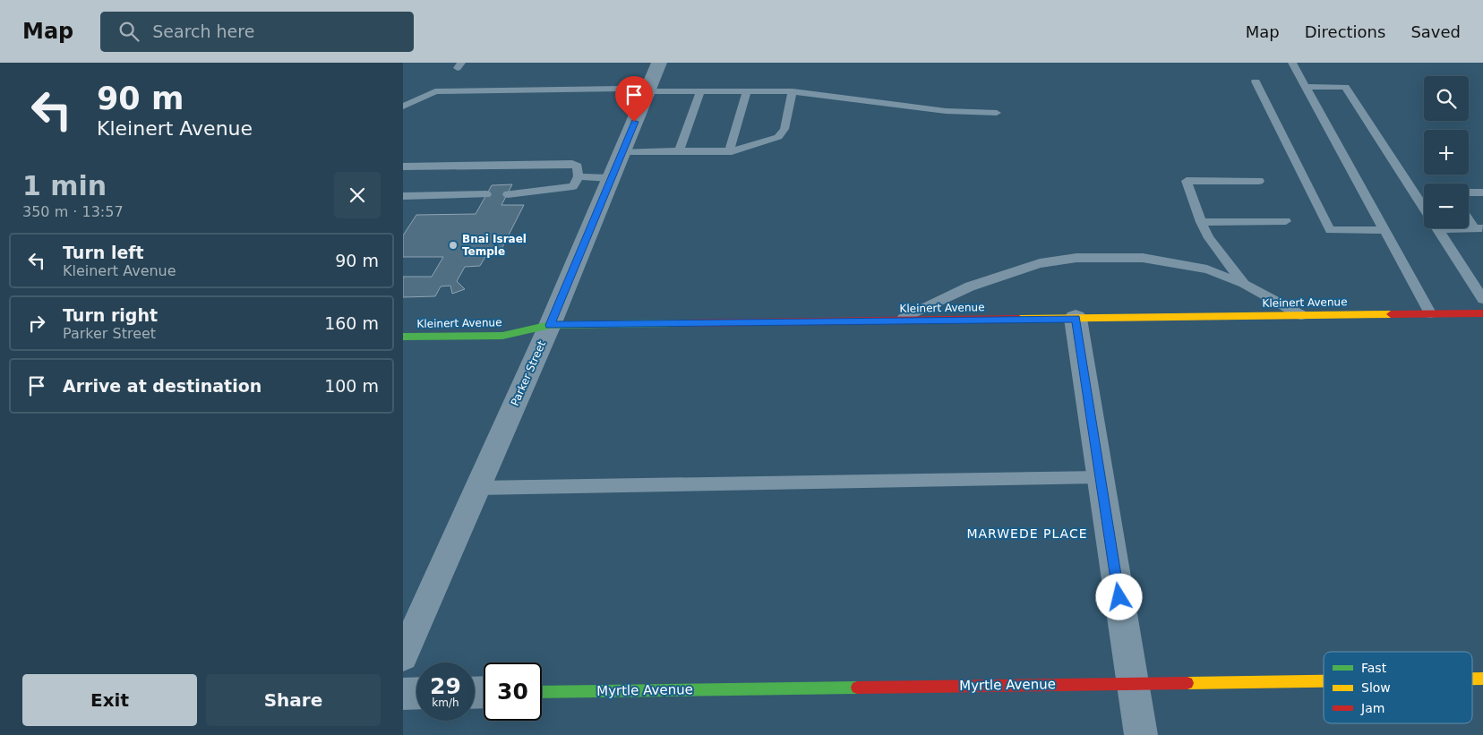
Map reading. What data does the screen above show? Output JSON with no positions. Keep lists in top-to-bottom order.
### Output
{
  "streets": {
    "street": ["Kleinert Avenue", "Parker Street", "Myrtle Avenue"]
  },
  "crossings": [
    ["Kleinert Avenue", "Parker Street"]
  ],
  "districts": ["MARWEDE PLACE"],
  "places": ["Bnai Israel Temple"],
  "legend": ["Fast", "Slow", "Jam"],
  "page": {
    "header": "Map",
    "search": "Search here",
    "nav": ["Map", "Directions", "Saved"],
    "turn": ["90 m", "Kleinert Avenue"],
    "map_buttons": ["+", "−"],
    "heading": ["1 min", "350 m · 13:57"],
    "list": [
      {
        "name": "Turn left",
        "note": "Kleinert Avenue",
        "value": "90 m"
      },
      {
        "name": "Turn right",
        "note": "Parker Street",
        "value": "160 m"
      },
      {
        "name": "Arrive at destination",
        "value": "100 m"
      }
    ],
    "speed": "29 km/h",
    "limit": "30",
    "buttons": ["Exit", "Share"]
  }
}
